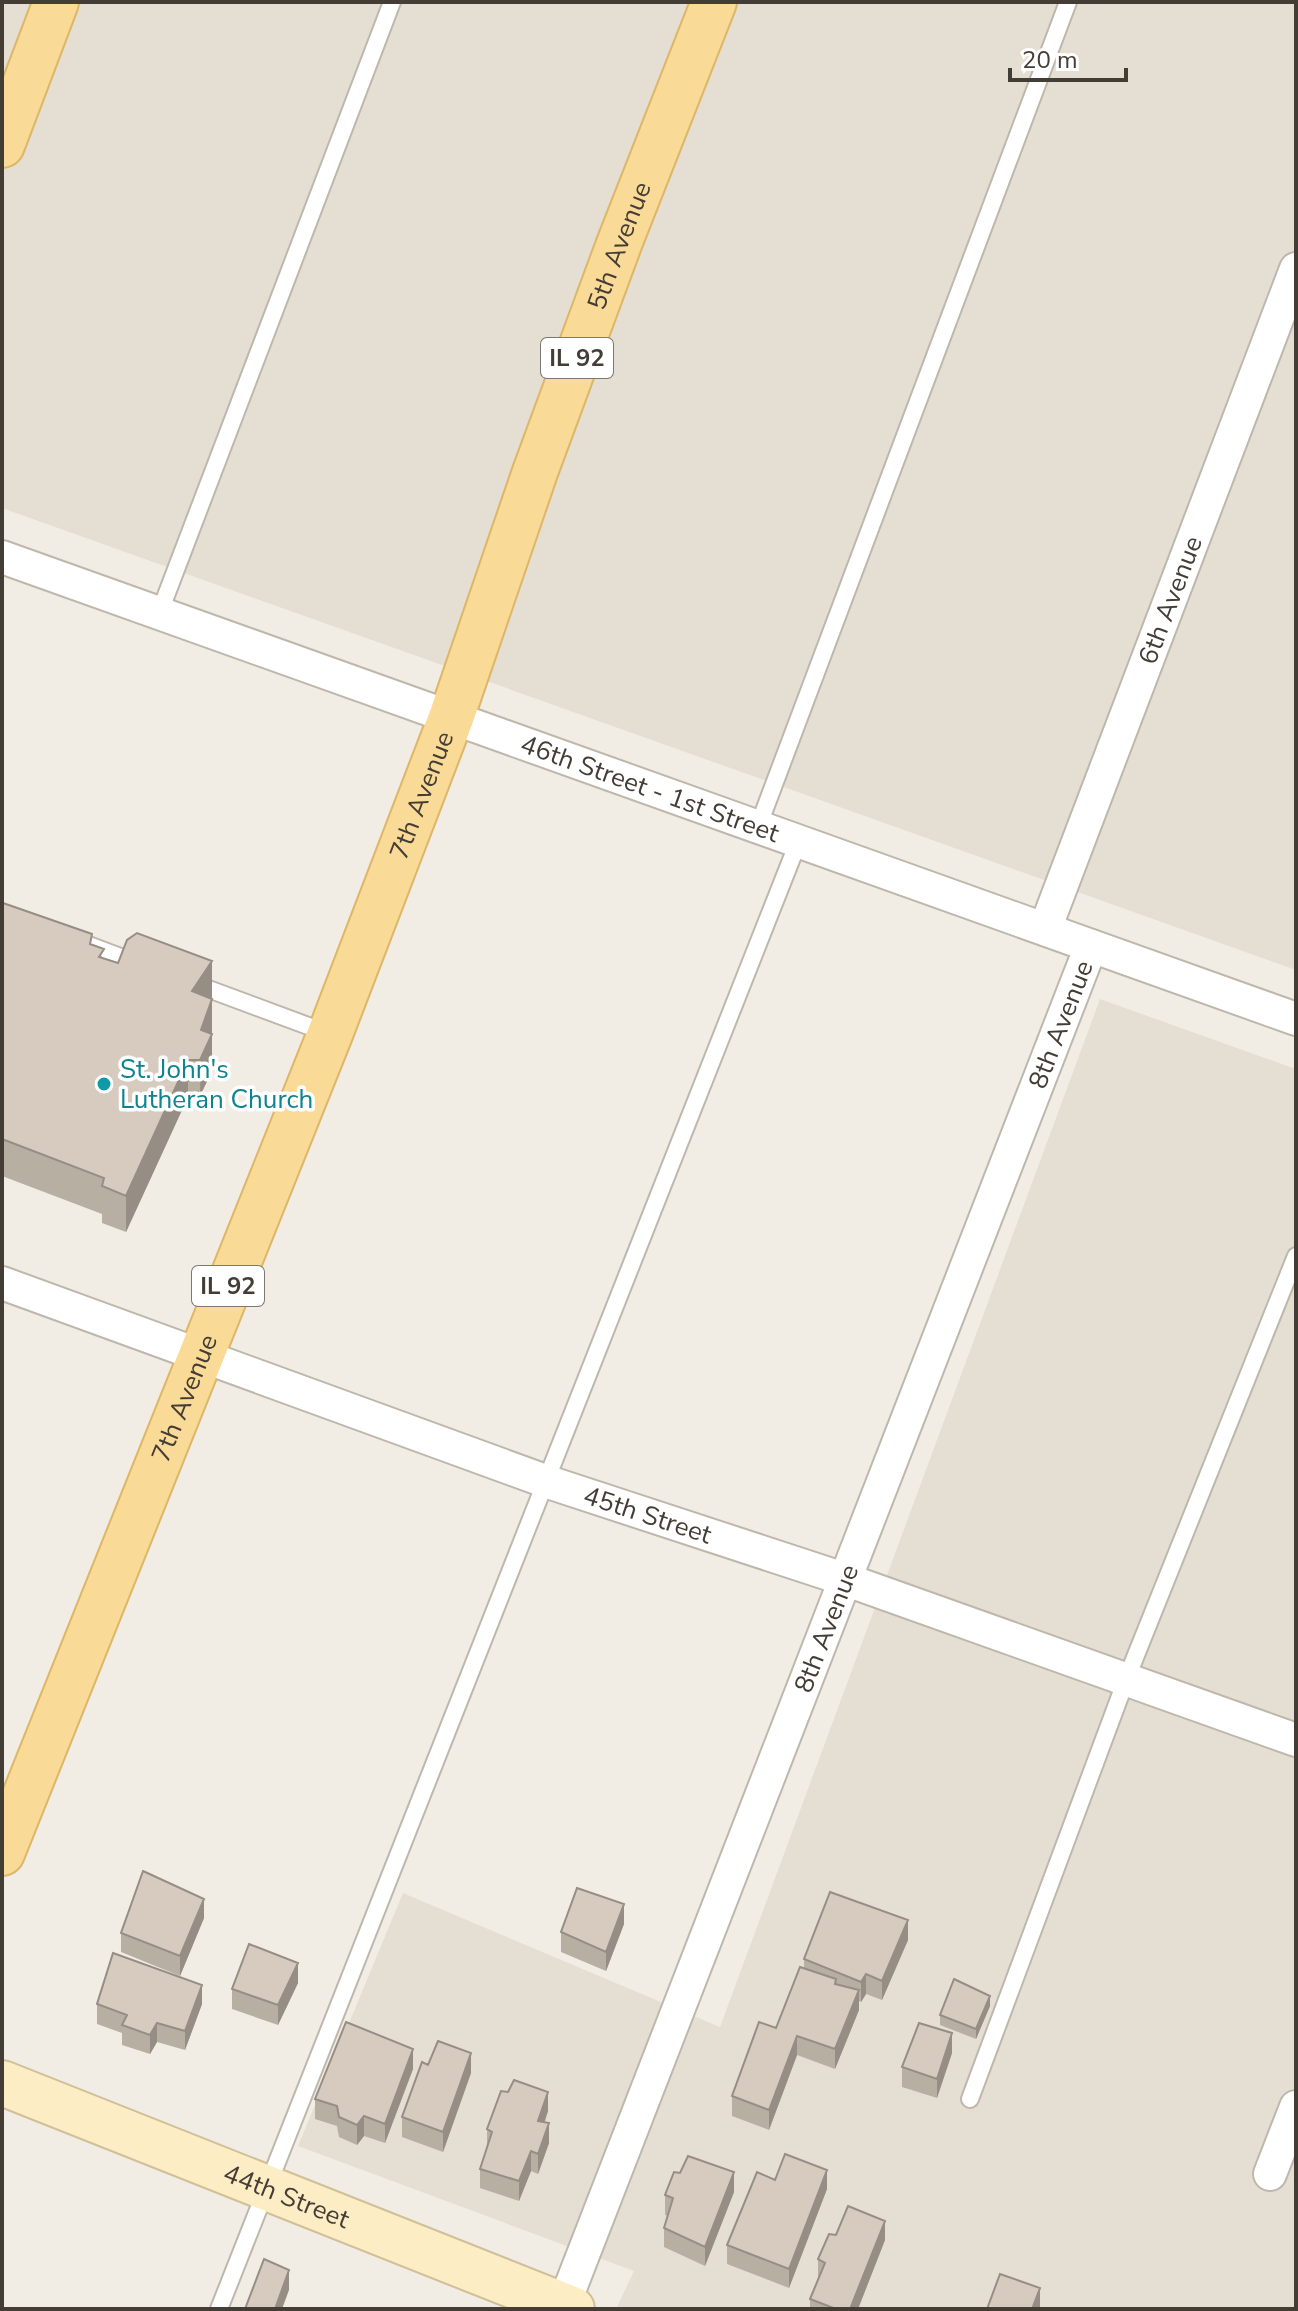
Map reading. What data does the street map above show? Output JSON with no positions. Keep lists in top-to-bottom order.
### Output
{
  "streets": {
    "main road": ["5th Avenue", "IL 92", "7th Avenue"],
    "street": [
      "6th Avenue",
      "46th Street - 1st Street",
      "8th Avenue",
      "45th Street",
      "44th Street"
    ]
  },
  "crossings": [
    ["5th Avenue", "46th Street - 1st Street"],
    ["5th Avenue", "7th Avenue"],
    ["6th Avenue", "46th Street - 1st Street"],
    ["46th Street - 1st Street", "7th Avenue"],
    ["46th Street - 1st Street", "8th Avenue"],
    ["7th Avenue", "45th Street"],
    ["8th Avenue", "45th Street"],
    ["8th Avenue", "44th Street"]
  ],
  "places": ["St. John's Lutheran Church"],
  "scale_bar": "20 m"
}
